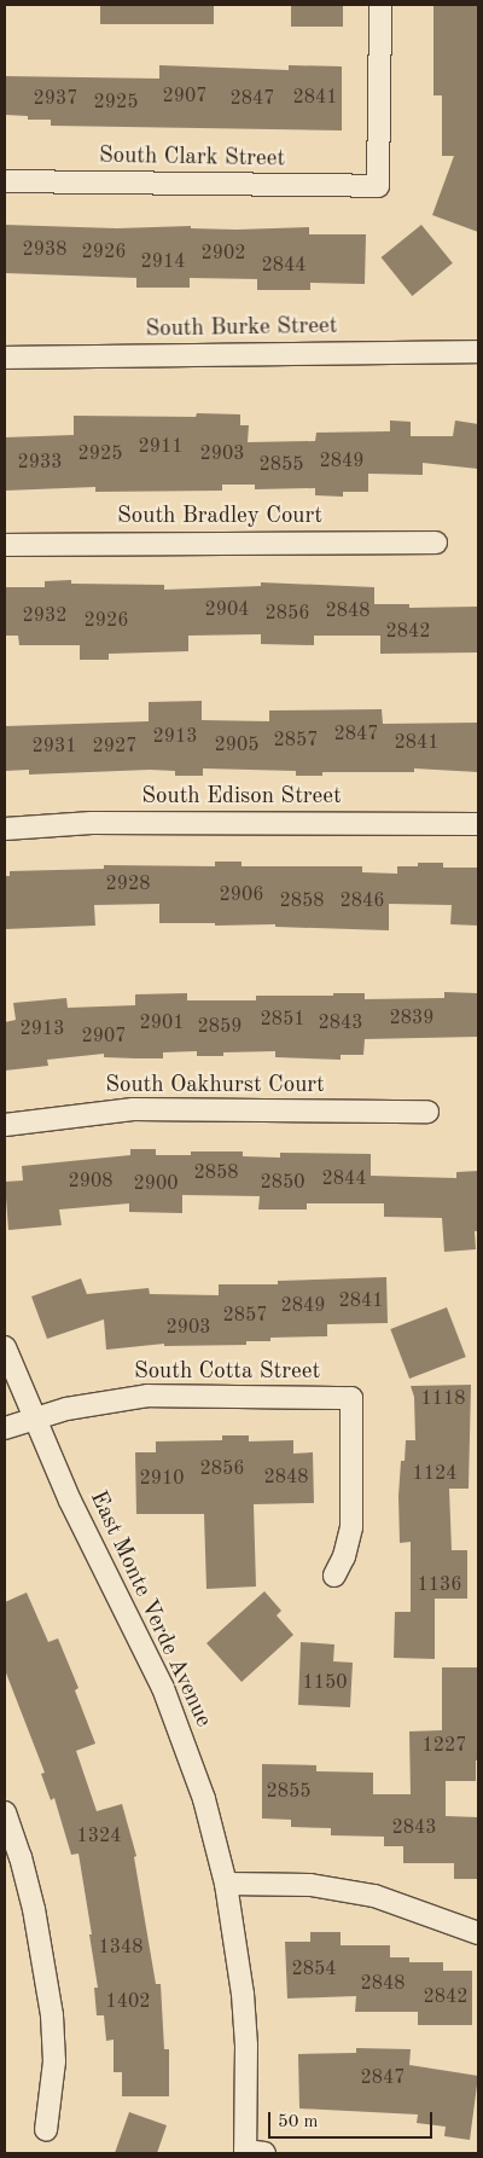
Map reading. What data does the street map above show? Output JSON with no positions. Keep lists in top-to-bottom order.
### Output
{
  "streets": {
    "street": [
      "South Clark Street",
      "South Burke Street",
      "South Bradley Court",
      "South Edison Street",
      "South Oakhurst Court",
      "South Cotta Street",
      "East Monte Verde Avenue"
    ]
  },
  "crossings": [
    ["South Cotta Street", "East Monte Verde Avenue"]
  ],
  "house_numbers": [
    "2907",
    "2841",
    "2937",
    "2847",
    "2925",
    "2938",
    "2926",
    "2902",
    "2914",
    "2844",
    "2911",
    "2925",
    "2903",
    "2849",
    "2933",
    "2855",
    "2904",
    "2848",
    "2856",
    "2932",
    "2926",
    "2842",
    "2847",
    "2913",
    "2857",
    "2841",
    "2905",
    "2931",
    "2927",
    "2928",
    "2906",
    "2858",
    "2846",
    "2839",
    "2851",
    "2901",
    "2843",
    "2859",
    "2913",
    "2907",
    "2858",
    "2844",
    "2908",
    "2850",
    "2900",
    "2841",
    "2849",
    "2857",
    "2903",
    "1118",
    "2856",
    "1124",
    "2848",
    "2910",
    "1136",
    "1150",
    "1227",
    "2855",
    "2843",
    "1324",
    "1348",
    "2854",
    "2848",
    "2842",
    "1402",
    "2847"
  ],
  "scale_bar": "50 m"
}
